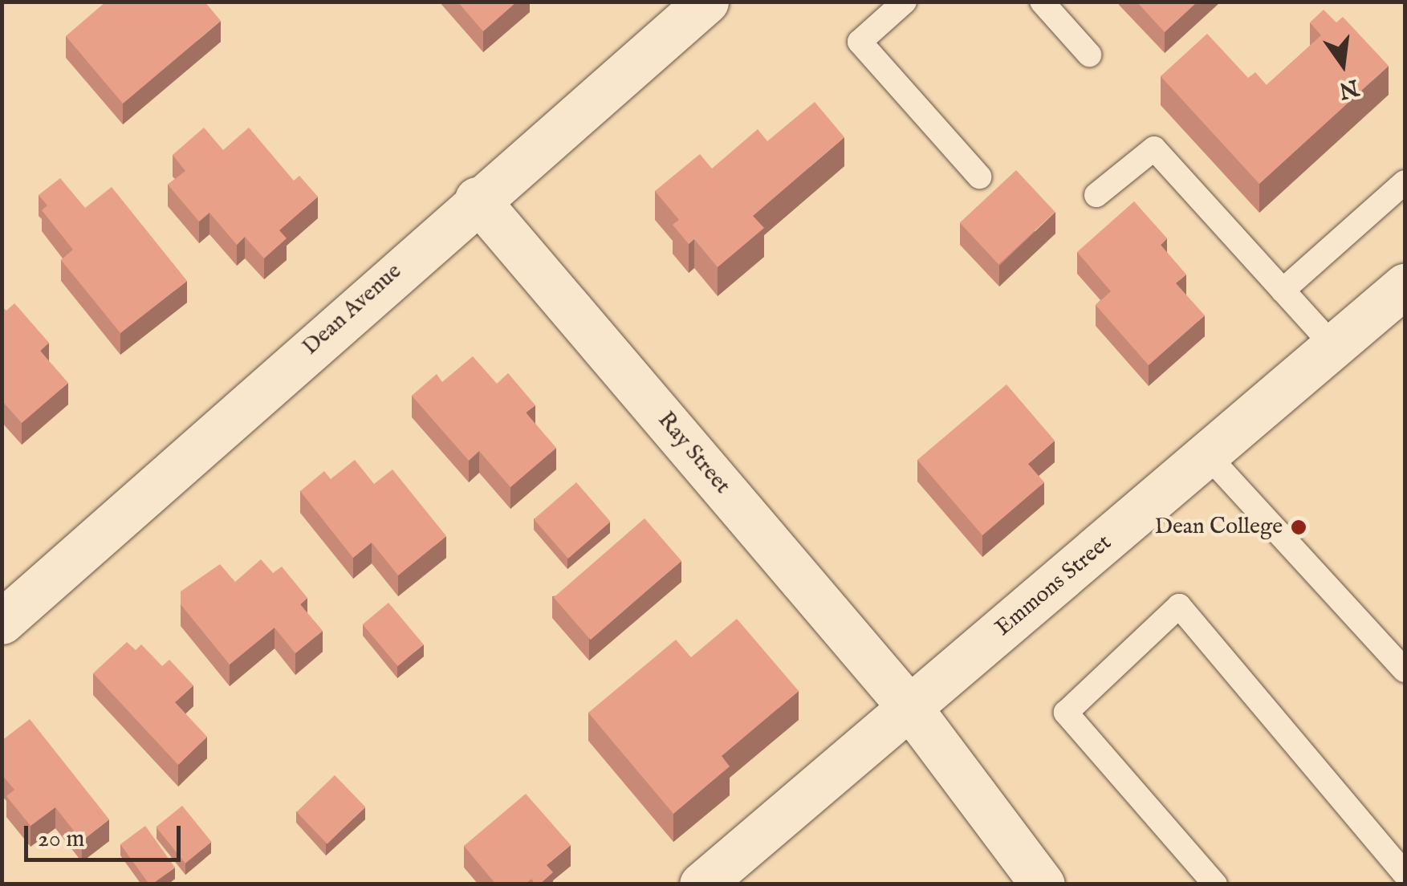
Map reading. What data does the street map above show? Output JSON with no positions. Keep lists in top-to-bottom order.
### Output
{
  "streets": {
    "street": ["Dean Avenue", "Ray Street", "Emmons Street"]
  },
  "crossings": [
    ["Dean Avenue", "Ray Street"],
    ["Ray Street", "Emmons Street"]
  ],
  "places": ["Dean College"],
  "scale_bar": "20 m",
  "north": "bottom"
}
